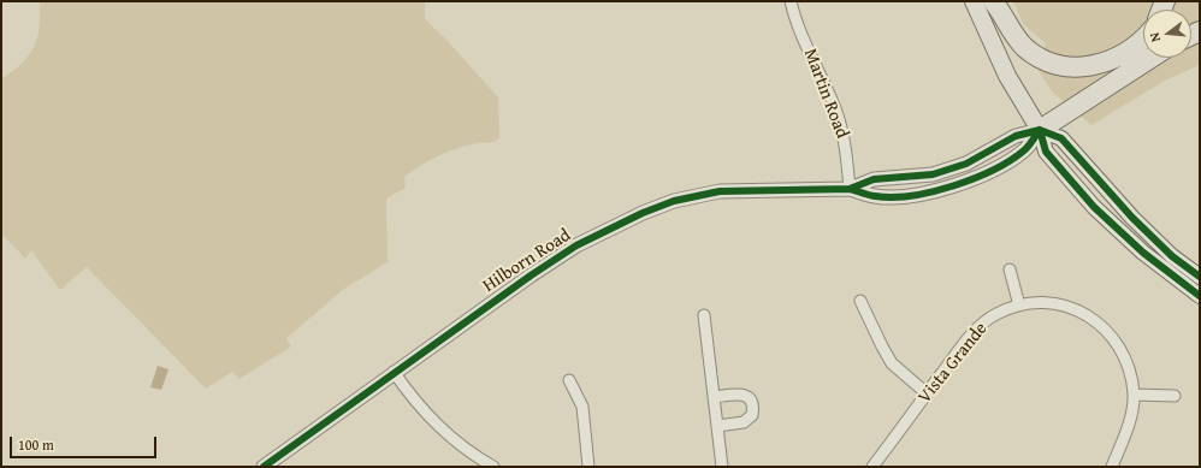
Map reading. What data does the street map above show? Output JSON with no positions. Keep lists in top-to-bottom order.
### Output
{
  "streets": {
    "street": ["Martin Road", "Hilborn Road", "Vista Grande"]
  },
  "crossings": [
    ["Martin Road", "Hilborn Road"]
  ],
  "scale_bar": "100 m",
  "north": "left"
}
